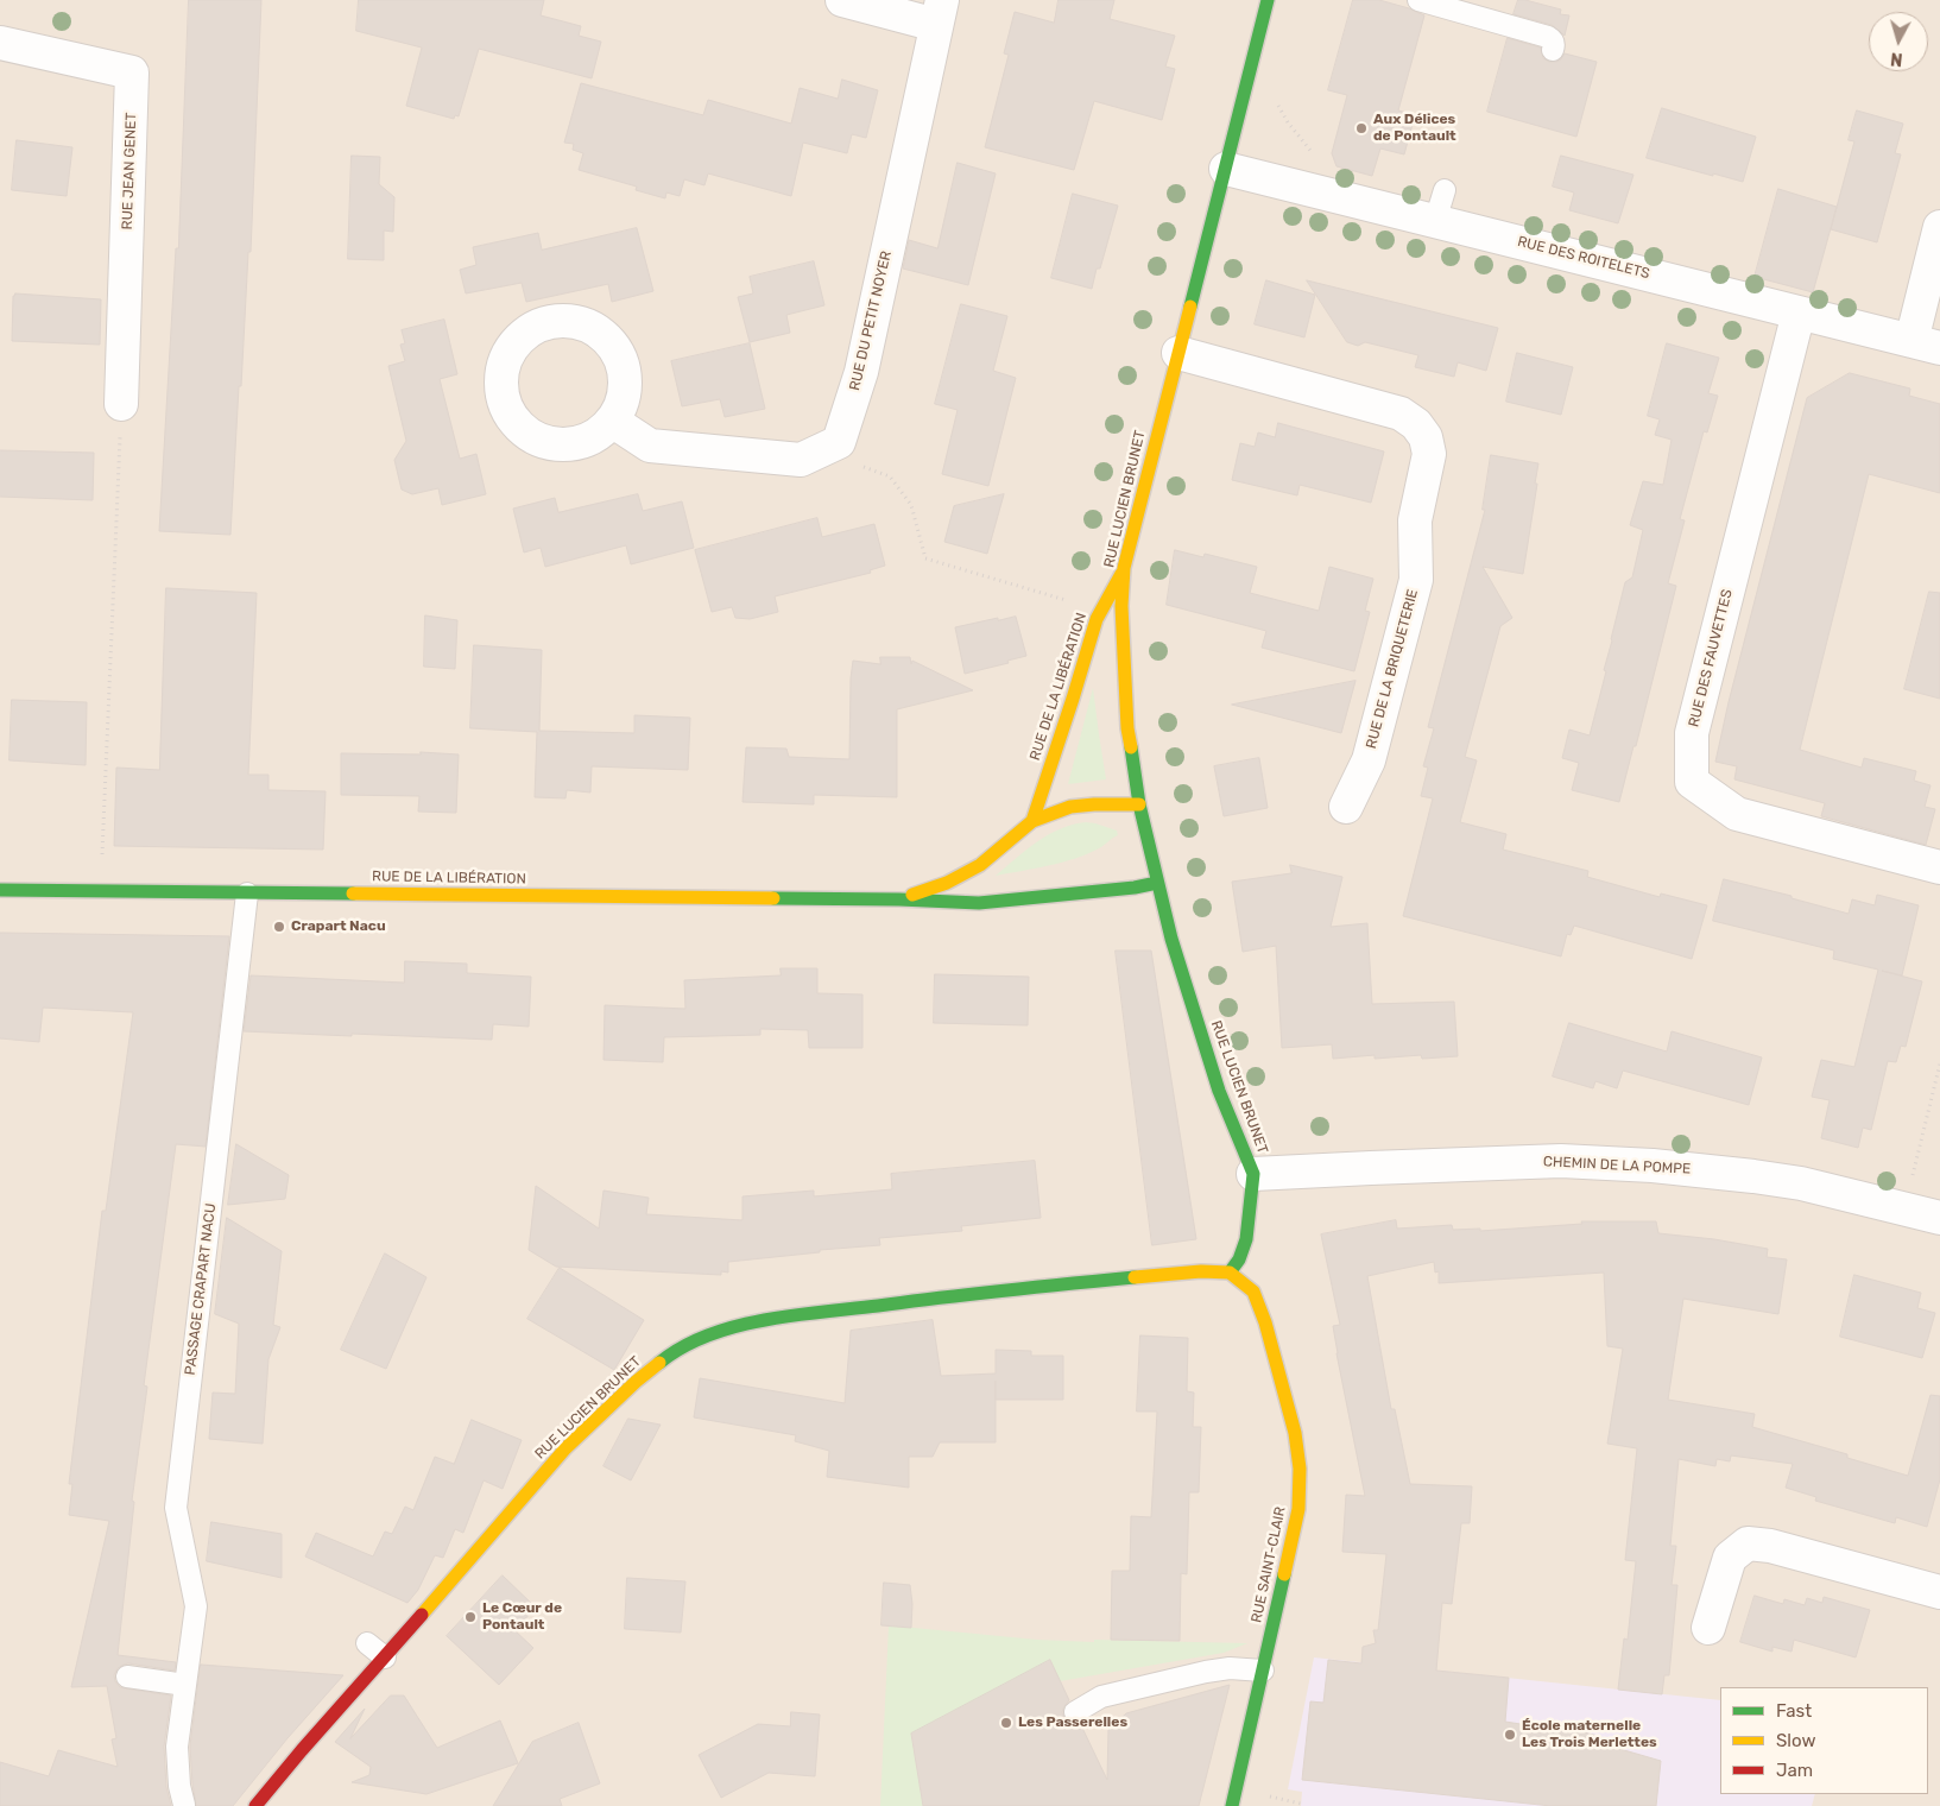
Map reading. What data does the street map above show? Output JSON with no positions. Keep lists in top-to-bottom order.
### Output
{
  "streets": {
    "street": [
      "RUE JEAN GENET",
      "RUE DES ROITELETS",
      "RUE DU PETIT NOYER",
      "RUE LUCIEN BRUNET",
      "RUE DES FAUVETTES",
      "RUE DE LA BRIQUETERIE",
      "RUE DE LA LIBÉRATION",
      "CHEMIN DE LA POMPE",
      "RUE SAINT-CLAIR"
    ],
    "lane": ["PASSAGE CRAPART NACU"]
  },
  "crossings": [
    ["RUE DES ROITELETS", "RUE LUCIEN BRUNET"],
    ["RUE DES ROITELETS", "RUE DES FAUVETTES"],
    ["RUE LUCIEN BRUNET", "RUE DE LA BRIQUETERIE"],
    ["RUE LUCIEN BRUNET", "RUE DE LA LIBÉRATION"],
    ["RUE LUCIEN BRUNET", "CHEMIN DE LA POMPE"],
    ["RUE LUCIEN BRUNET", "RUE SAINT-CLAIR"],
    ["RUE DE LA LIBÉRATION", "PASSAGE CRAPART NACU"]
  ],
  "places": [
    "Aux Délices de Pontault",
    "Crapart Nacu",
    "Le Cœur de Pontault",
    "Les Passerelles",
    "École maternelle Les Trois Merlettes"
  ],
  "legend": ["Fast", "Slow", "Jam"],
  "north": "bottom"
}
